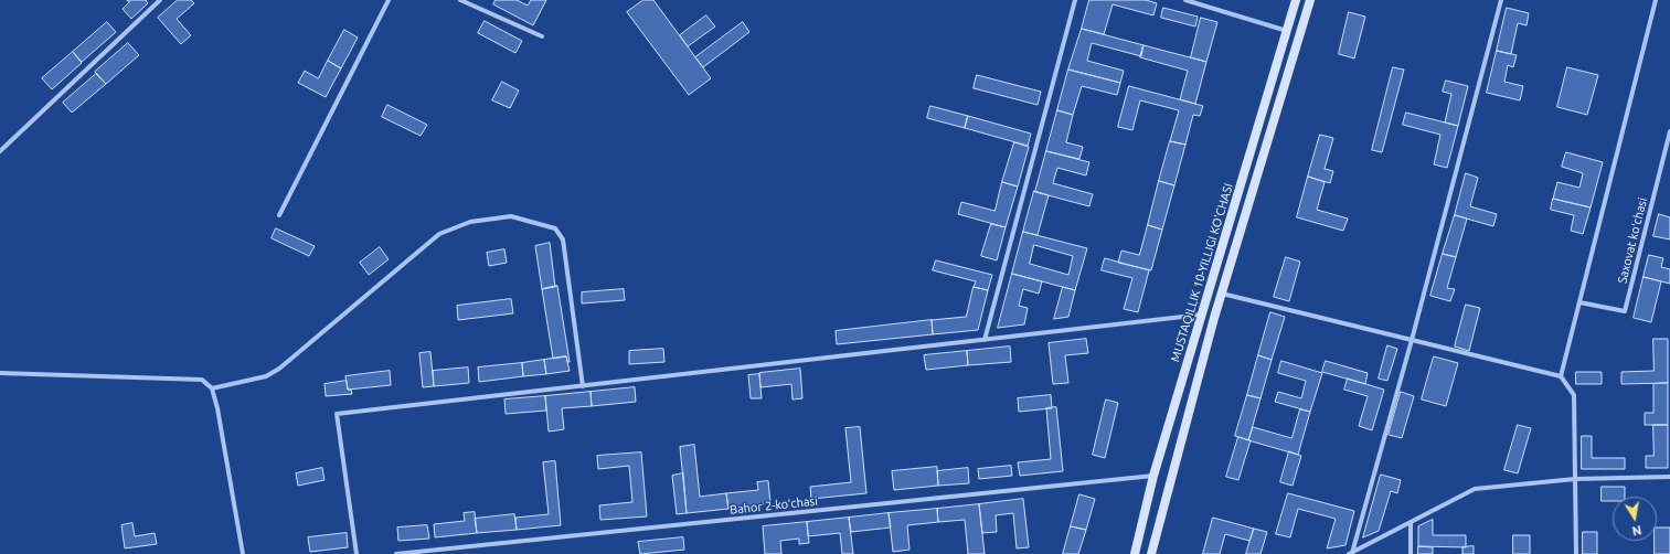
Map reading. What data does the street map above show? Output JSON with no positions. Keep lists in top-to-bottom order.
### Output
{
  "streets": {
    "main road": ["MUSTAQILLIK 10-YILLIGI KO'CHASI"],
    "street": ["Saxovat koʻchasi", "Bahor 2-koʻchasi"]
  },
  "crossings": [
    ["MUSTAQILLIK 10-YILLIGI KO'CHASI", "Bahor 2-koʻchasi"]
  ],
  "north": "bottom"
}
